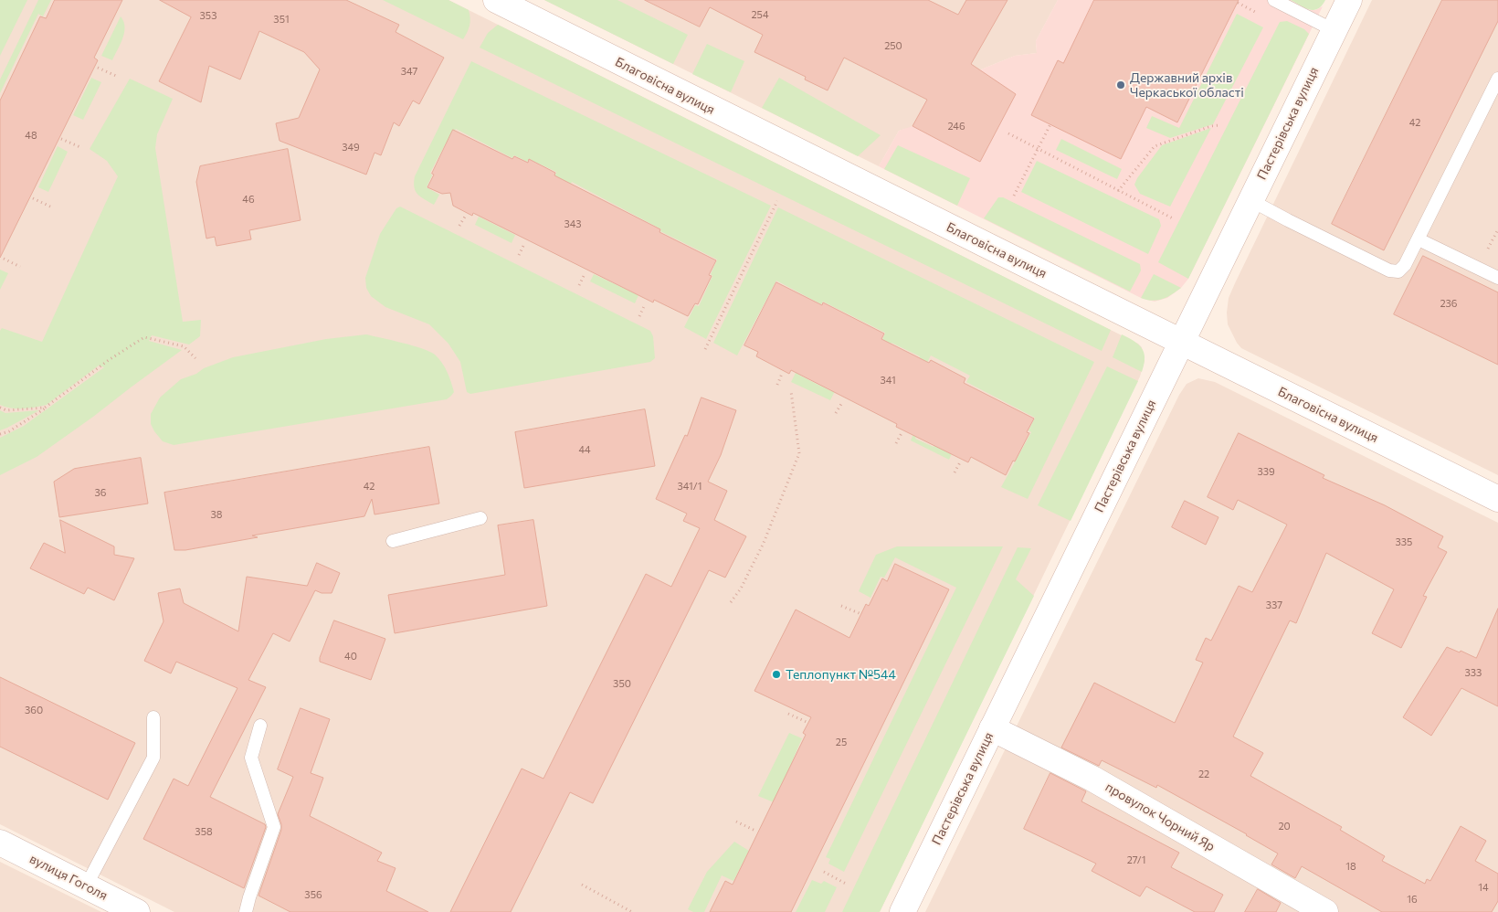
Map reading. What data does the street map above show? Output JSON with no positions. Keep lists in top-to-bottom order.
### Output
{
  "streets": {
    "main road": [
      "Благовісна вулиця",
      "Пастерівська вулиця",
      "провулок Чорний Яр",
      "вулиця Гоголя"
    ]
  },
  "crossings": [
    ["Благовісна вулиця", "Пастерівська вулиця"],
    ["Пастерівська вулиця", "провулок Чорний Яр"]
  ],
  "places": ["Державний архів Черкаської області", "Теплопункт №544"],
  "house_numbers": [
    "254",
    "353",
    "351",
    "250",
    "347",
    "42",
    "246",
    "48",
    "349",
    "46",
    "343",
    "236",
    "341",
    "44",
    "339",
    "42",
    "341/1",
    "36",
    "38",
    "335",
    "337",
    "40",
    "333",
    "350",
    "360",
    "25",
    "22",
    "20",
    "358",
    "27/1",
    "18",
    "14",
    "356",
    "16"
  ]
}
